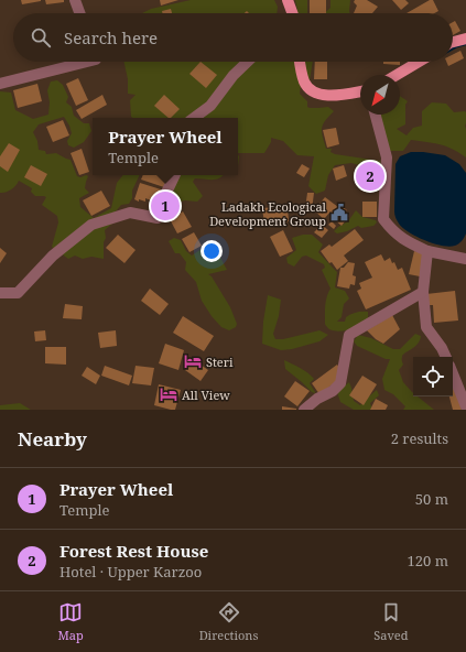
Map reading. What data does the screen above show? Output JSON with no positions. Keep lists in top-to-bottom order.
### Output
{
  "places": {
    "public building": ["Ladakh Ecological Development Group"],
    "hotel": ["Steri", "All View"]
  },
  "north": "bottom left",
  "page": {
    "search": "Search here",
    "popup": ["Prayer Wheel", "Temple"],
    "pins": ["2", "1"],
    "heading": ["Nearby", "2 results"],
    "list": [
      {
        "mark": "1",
        "name": "Prayer Wheel",
        "note": "Temple",
        "value": "50 m"
      },
      {
        "mark": "2",
        "name": "Forest Rest House",
        "note": "Hotel · Upper Karzoo",
        "value": "120 m"
      }
    ],
    "nav": ["Map", "Directions", "Saved"]
  }
}
